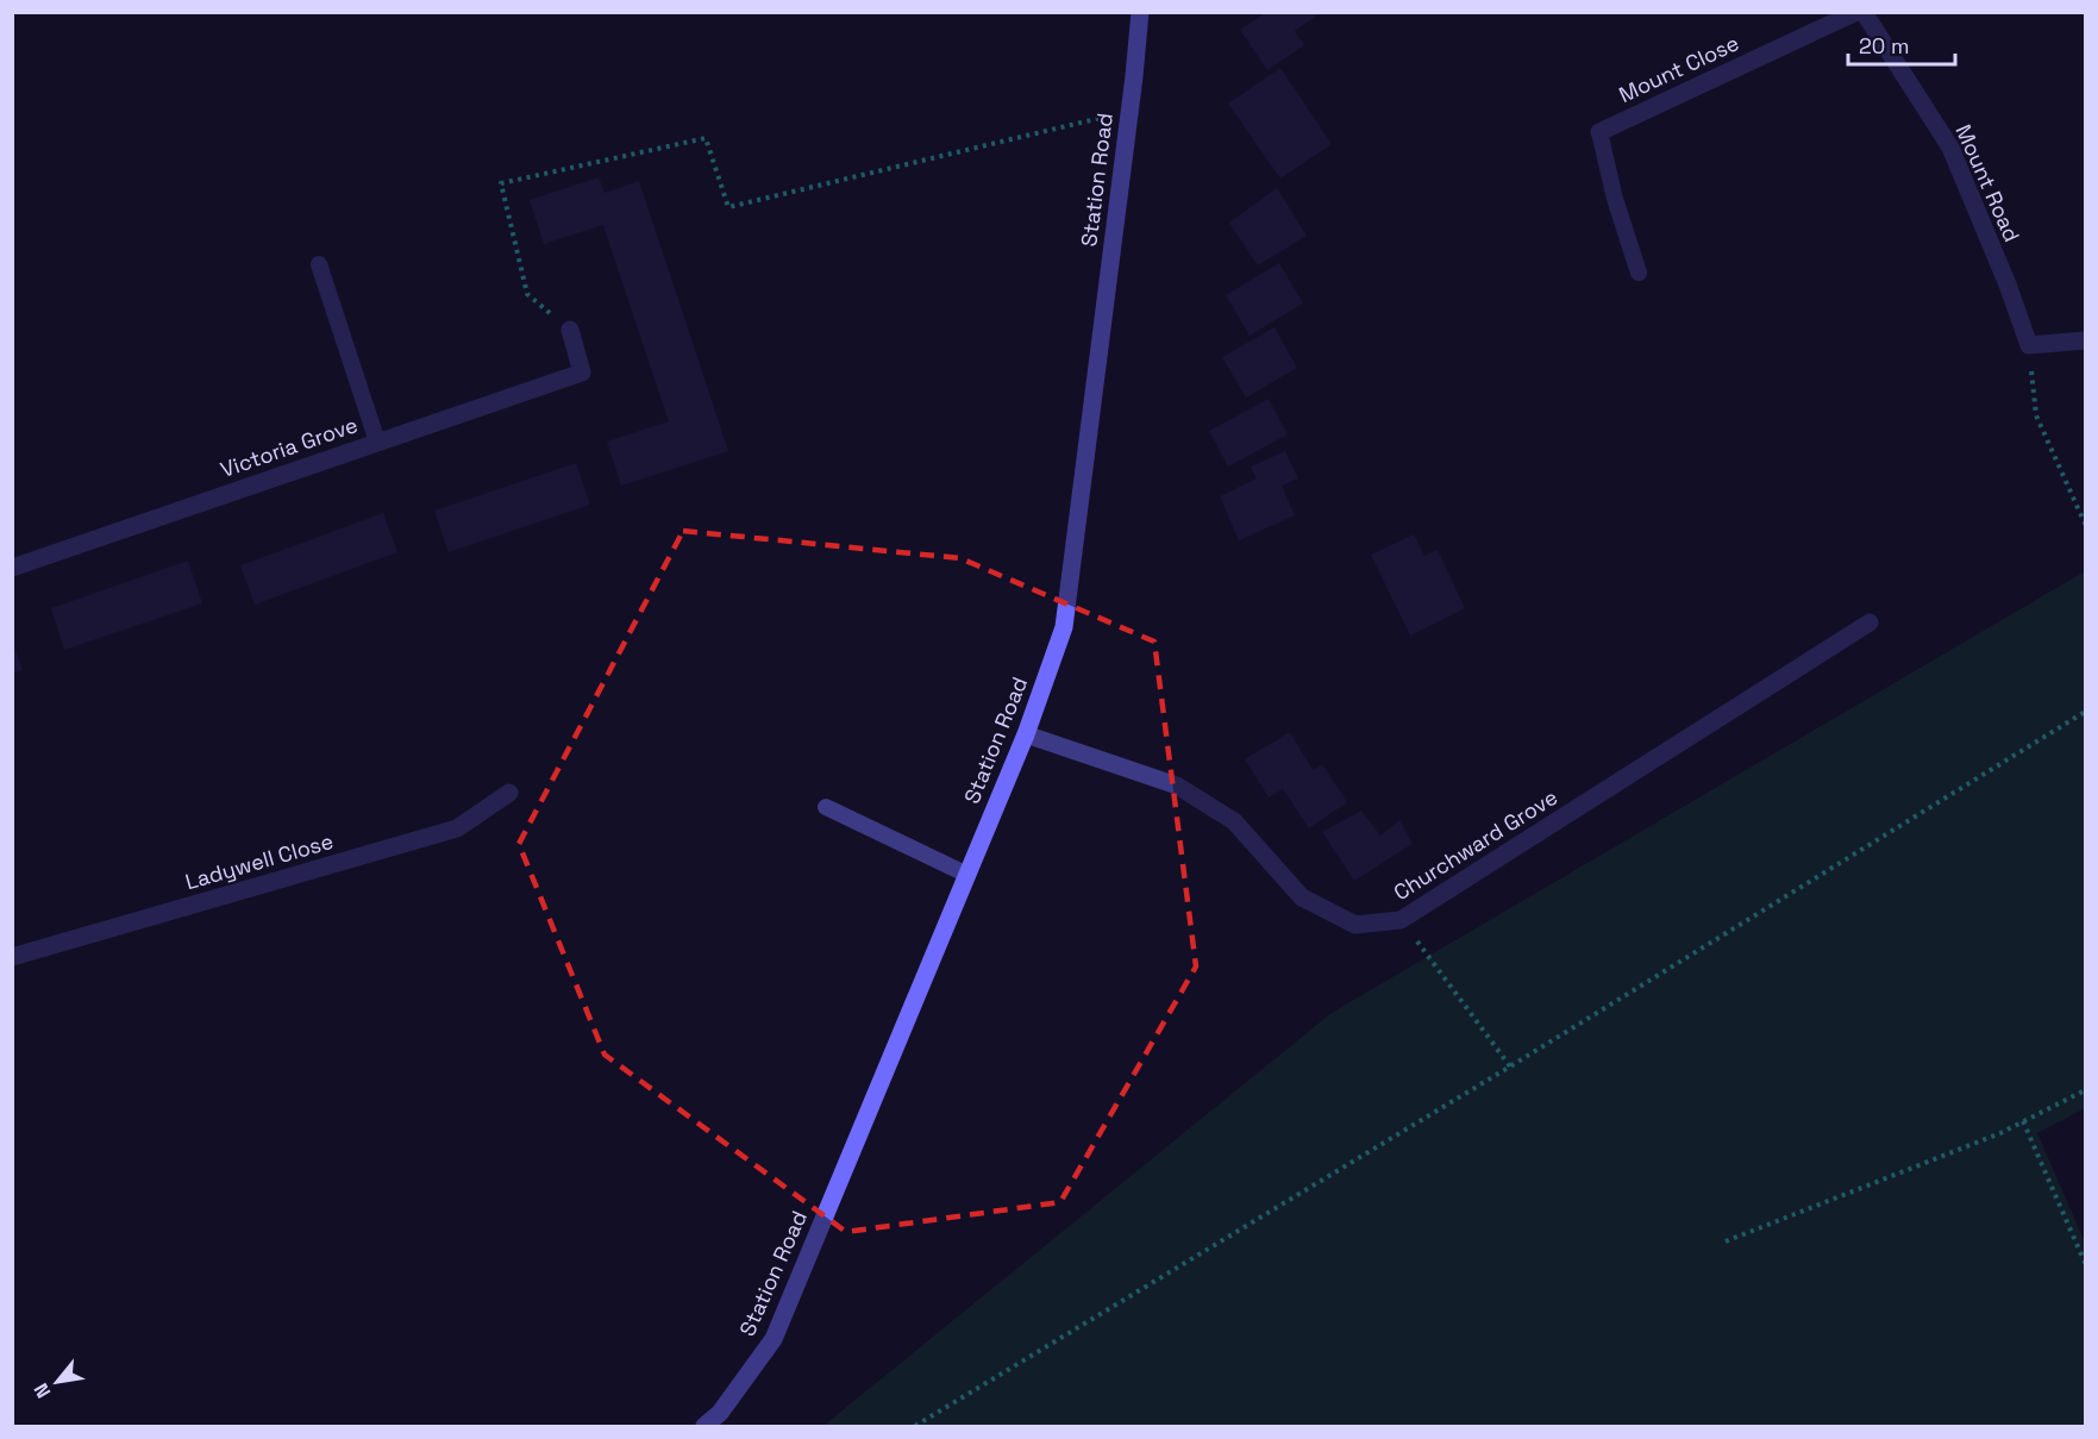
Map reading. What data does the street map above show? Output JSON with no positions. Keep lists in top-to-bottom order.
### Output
{
  "streets": {
    "street": [
      "Mount Close",
      "Station Road",
      "Mount Road",
      "Victoria Grove",
      "Churchward Grove",
      "Ladywell Close"
    ]
  },
  "crossings": [
    ["Station Road", "Churchward Grove"]
  ],
  "scale_bar": "20 m",
  "north": "bottom left"
}
